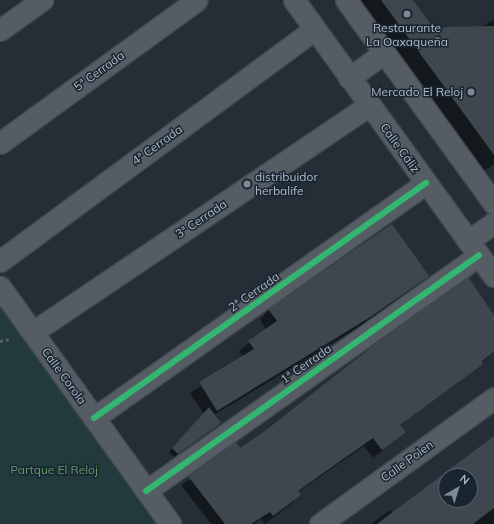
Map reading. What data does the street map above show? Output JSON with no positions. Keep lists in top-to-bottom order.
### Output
{
  "streets": {
    "street": [
      "5ª Cerrada",
      "4ª Cerrada",
      "Calle Cáliz",
      "3ª Cerrada",
      "2ª Cerrada",
      "1ª Cerrada",
      "Calle Corola",
      "Calle Polen"
    ]
  },
  "crossings": [
    ["4ª Cerrada", "Calle Cáliz"],
    ["Calle Cáliz", "3ª Cerrada"],
    ["Calle Cáliz", "2ª Cerrada"],
    ["Calle Cáliz", "1ª Cerrada"],
    ["3ª Cerrada", "Calle Corola"],
    ["2ª Cerrada", "Calle Corola"],
    ["1ª Cerrada", "Calle Corola"]
  ],
  "parks": ["Partque El Reloj"],
  "places": ["Restaurante La Oaxaqueña", "Mercado El Reloj", "distribuidor herbalife"],
  "north": "top right"
}
